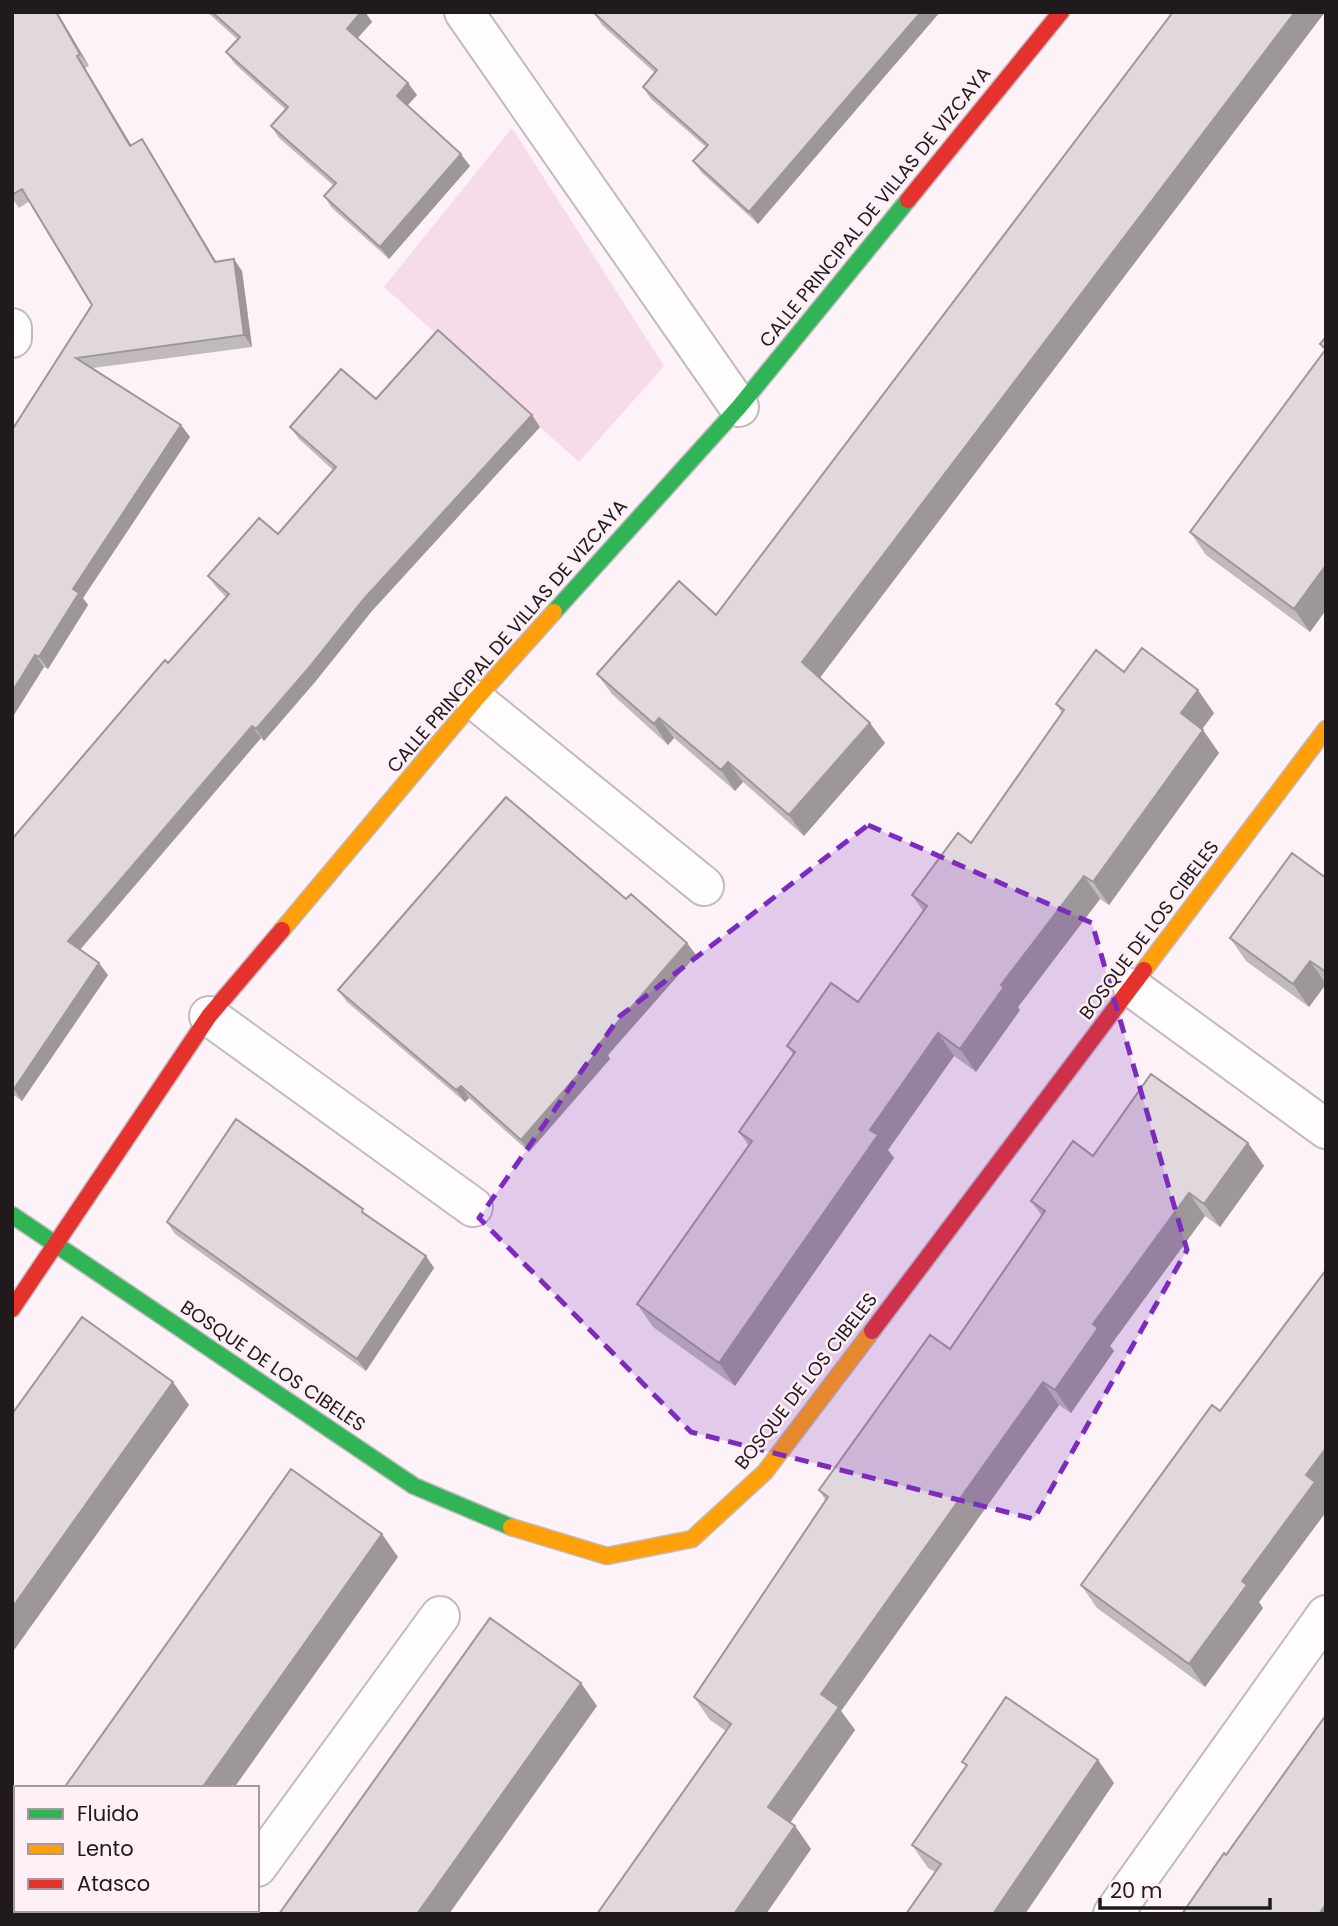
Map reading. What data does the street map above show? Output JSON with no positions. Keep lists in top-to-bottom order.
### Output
{
  "streets": {
    "street": ["CALLE PRINCIPAL DE VILLAS DE VIZCAYA", "BOSQUE DE LOS CIBELES"]
  },
  "crossings": [
    ["CALLE PRINCIPAL DE VILLAS DE VIZCAYA", "BOSQUE DE LOS CIBELES"]
  ],
  "legend": ["Fluido", "Lento", "Atasco"],
  "scale_bar": "20 m"
}
